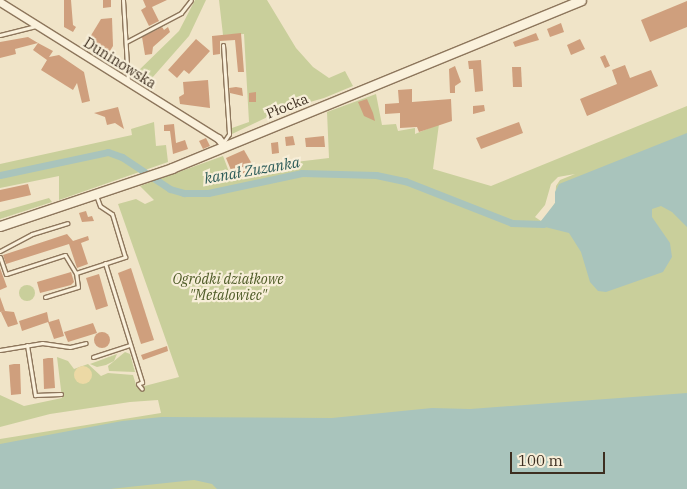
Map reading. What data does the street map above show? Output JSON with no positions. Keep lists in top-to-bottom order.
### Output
{
  "streets": {
    "street": ["Duninowska", "Płocka"]
  },
  "crossings": [
    ["Duninowska", "Płocka"]
  ],
  "water": ["kanał Zuzanka"],
  "parks": ["Ogródki działkowe \"Metalowiec\""],
  "scale_bar": "100 m"
}
